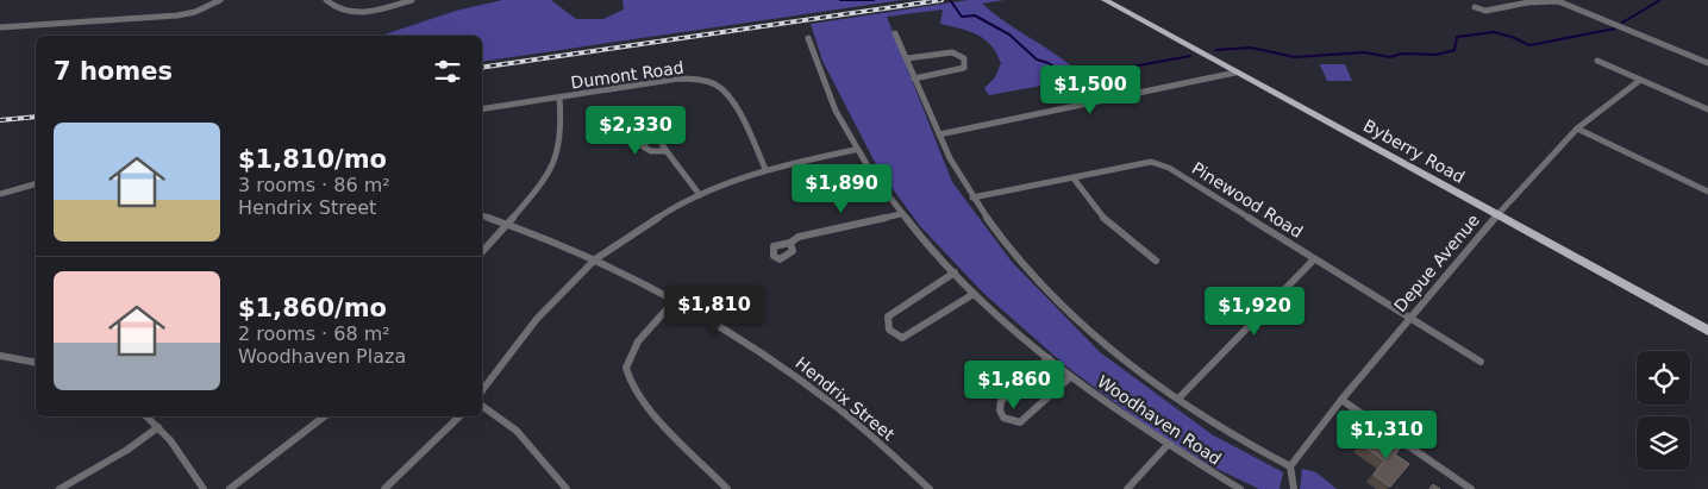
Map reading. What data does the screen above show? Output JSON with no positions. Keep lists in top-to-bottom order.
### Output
{
  "streets": {
    "main road": ["Byberry Road"],
    "street": [
      "Dumont Road",
      "Pinewood Road",
      "Depue Avenue",
      "Hendrix Street",
      "Woodhaven Road"
    ]
  },
  "crossings": [
    ["Byberry Road", "Depue Avenue"],
    ["Pinewood Road", "Depue Avenue"],
    ["Pinewood Road", "Woodhaven Road"],
    ["Depue Avenue", "Woodhaven Road"]
  ],
  "page": {
    "heading": "7 homes",
    "price": [
      "$1,500",
      "$2,330",
      "$1,890",
      "$1,810",
      "$1,920",
      "$1,860",
      "$1,310"
    ],
    "list": [
      {
        "name": "$1,810/mo",
        "note": "3 rooms · 86 m² · Hendrix Street"
      },
      {
        "name": "$1,860/mo",
        "note": "2 rooms · 68 m² · Woodhaven Plaza"
      }
    ]
  }
}
